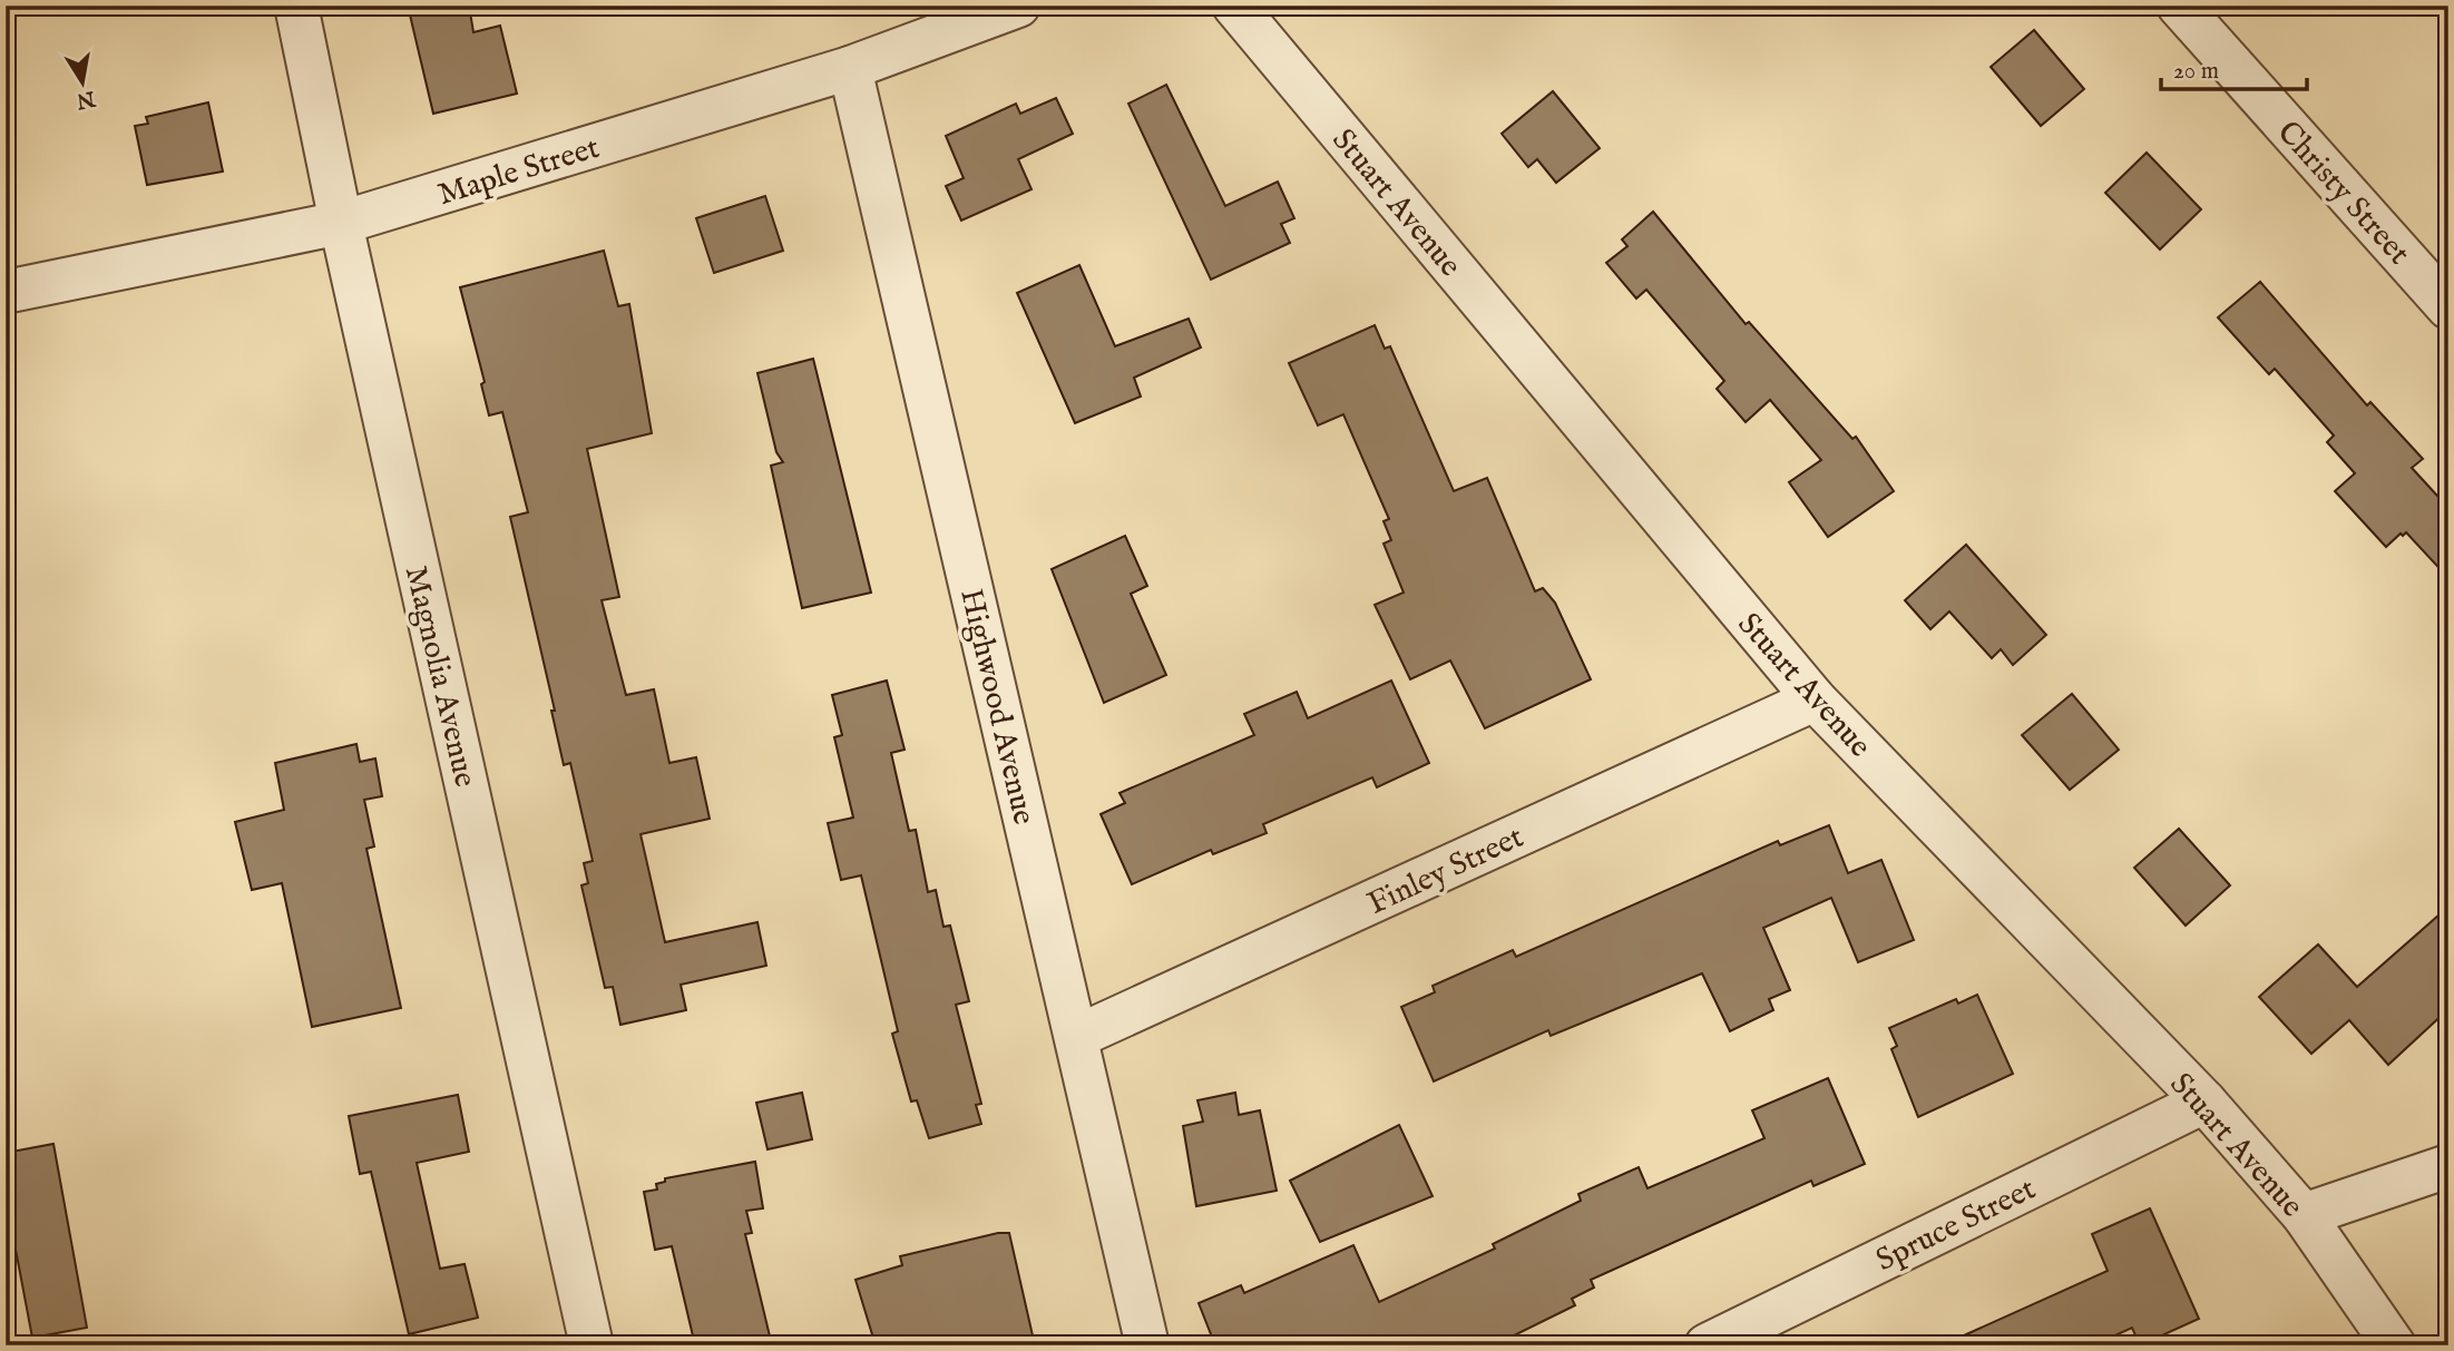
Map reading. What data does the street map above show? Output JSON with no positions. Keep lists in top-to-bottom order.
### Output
{
  "streets": {
    "street": [
      "Maple Street",
      "Christy Street",
      "Stuart Avenue",
      "Magnolia Avenue",
      "Highwood Avenue",
      "Finley Street",
      "Spruce Street"
    ]
  },
  "crossings": [
    ["Maple Street", "Magnolia Avenue"],
    ["Maple Street", "Highwood Avenue"],
    ["Stuart Avenue", "Finley Street"],
    ["Stuart Avenue", "Spruce Street"],
    ["Highwood Avenue", "Finley Street"]
  ],
  "scale_bar": "20 m",
  "north": "bottom"
}
